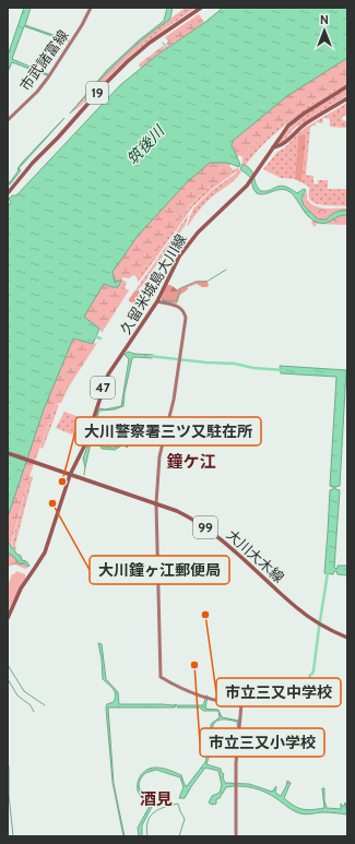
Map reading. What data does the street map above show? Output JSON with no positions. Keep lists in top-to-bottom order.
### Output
{
  "streets": {
    "main road": [
      "市武諸富線",
      "19",
      "久留米城島大川線",
      "47",
      "99",
      "大川大木線"
    ]
  },
  "crossings": [
    ["久留米城島大川線", "大川大木線"]
  ],
  "districts": ["鐘ケ江", "酒見"],
  "water": ["筑後川"],
  "places": [
    "大川警察署三ツ又駐在所",
    "大川鐘ヶ江郵便局",
    "市立三又中学校",
    "市立三又小学校"
  ],
  "north": "top"
}
